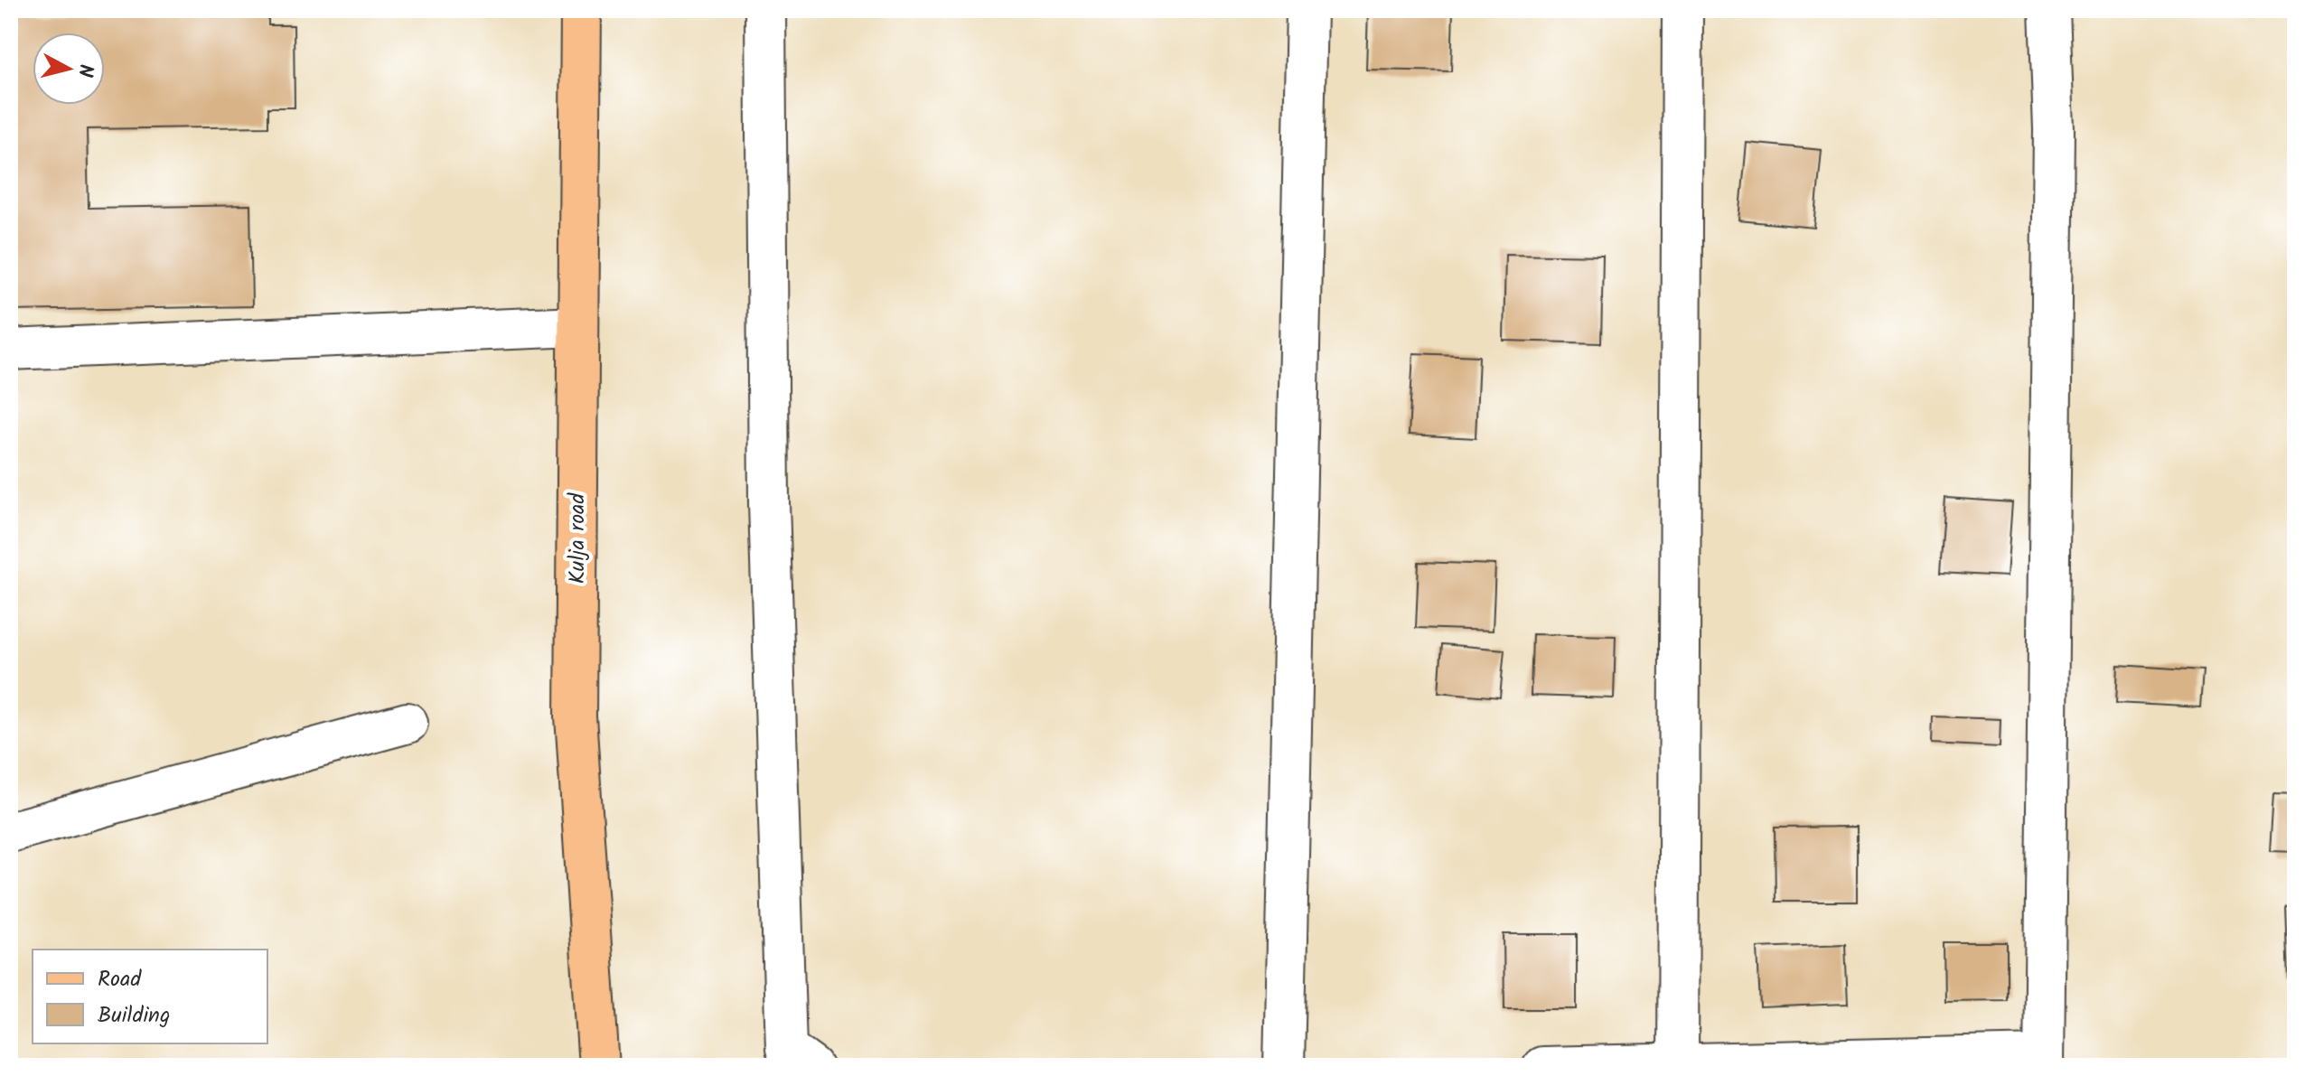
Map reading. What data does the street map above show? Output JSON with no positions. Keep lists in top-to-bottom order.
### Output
{
  "streets": {
    "main road": ["Kulja road"]
  },
  "legend": ["Road", "Building"],
  "north": "right"
}
